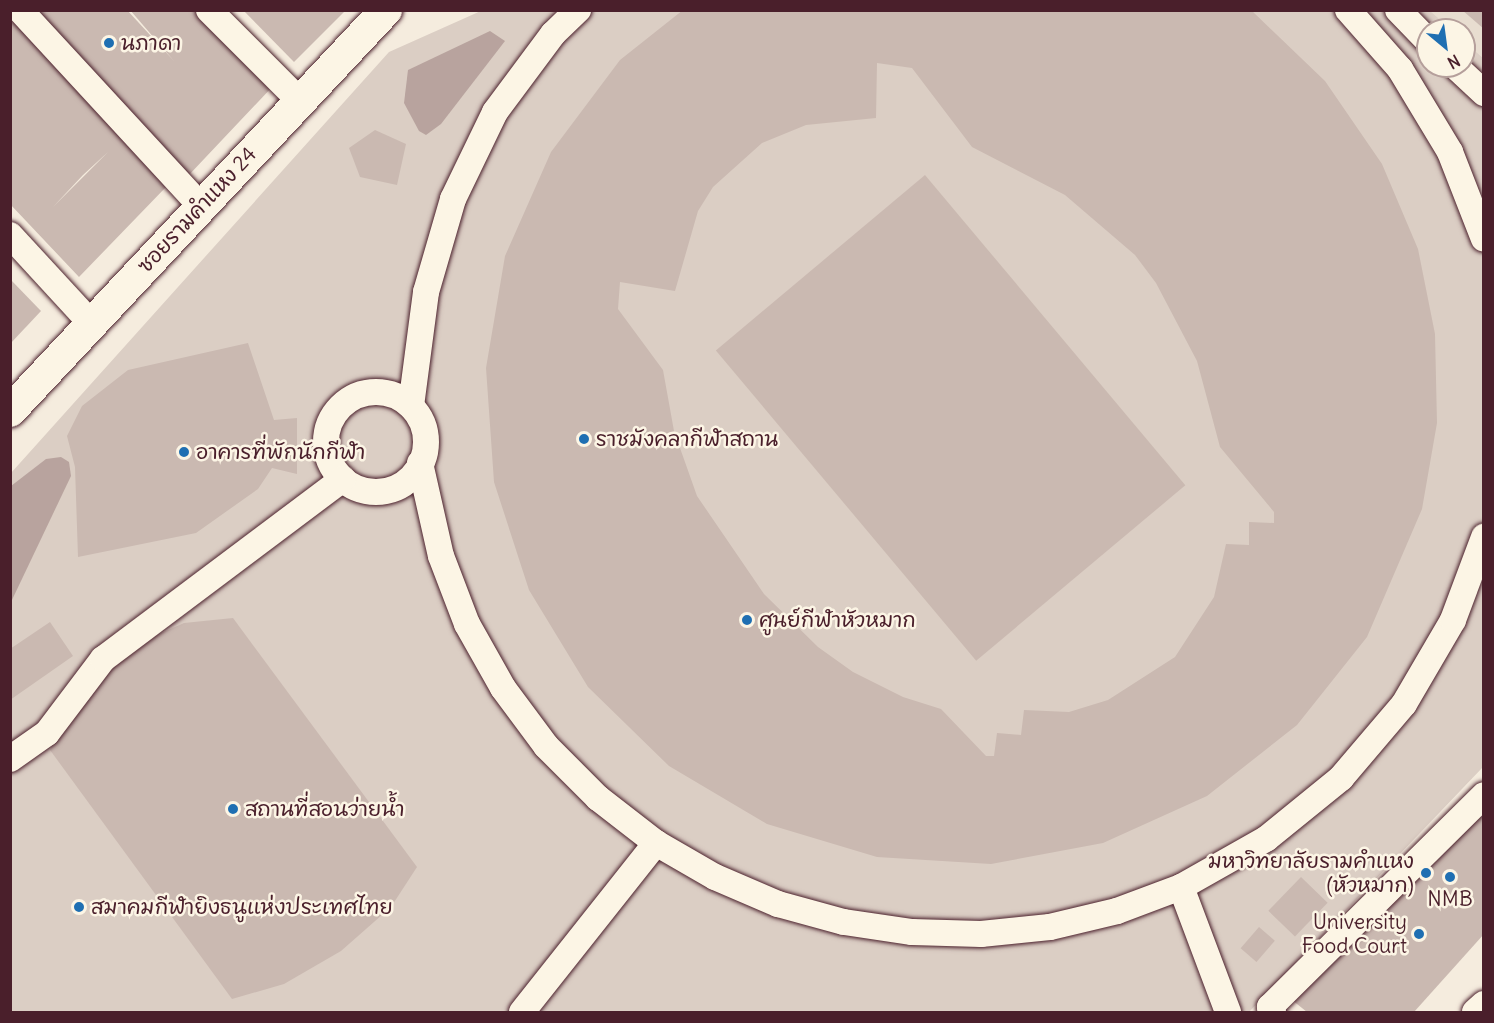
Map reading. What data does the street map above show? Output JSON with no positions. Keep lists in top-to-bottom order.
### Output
{
  "streets": {
    "main road": ["ซอยรามคำแหง 24"]
  },
  "places": [
    "นภาดา",
    "ราชมังคลากีฬาสถาน",
    "อาคารที่พักนักกีฬา",
    "ศูนย์กีฬาหัวหมาก",
    "สถานที่สอนว่ายน้ำ",
    "มหาวิทยาลัยรามคำแหง (หัวหมาก)",
    "NMB",
    "สมาคมกีฬายิงธนูแห่งประเทศไทย",
    "University Food Court"
  ],
  "north": "bottom right"
}
